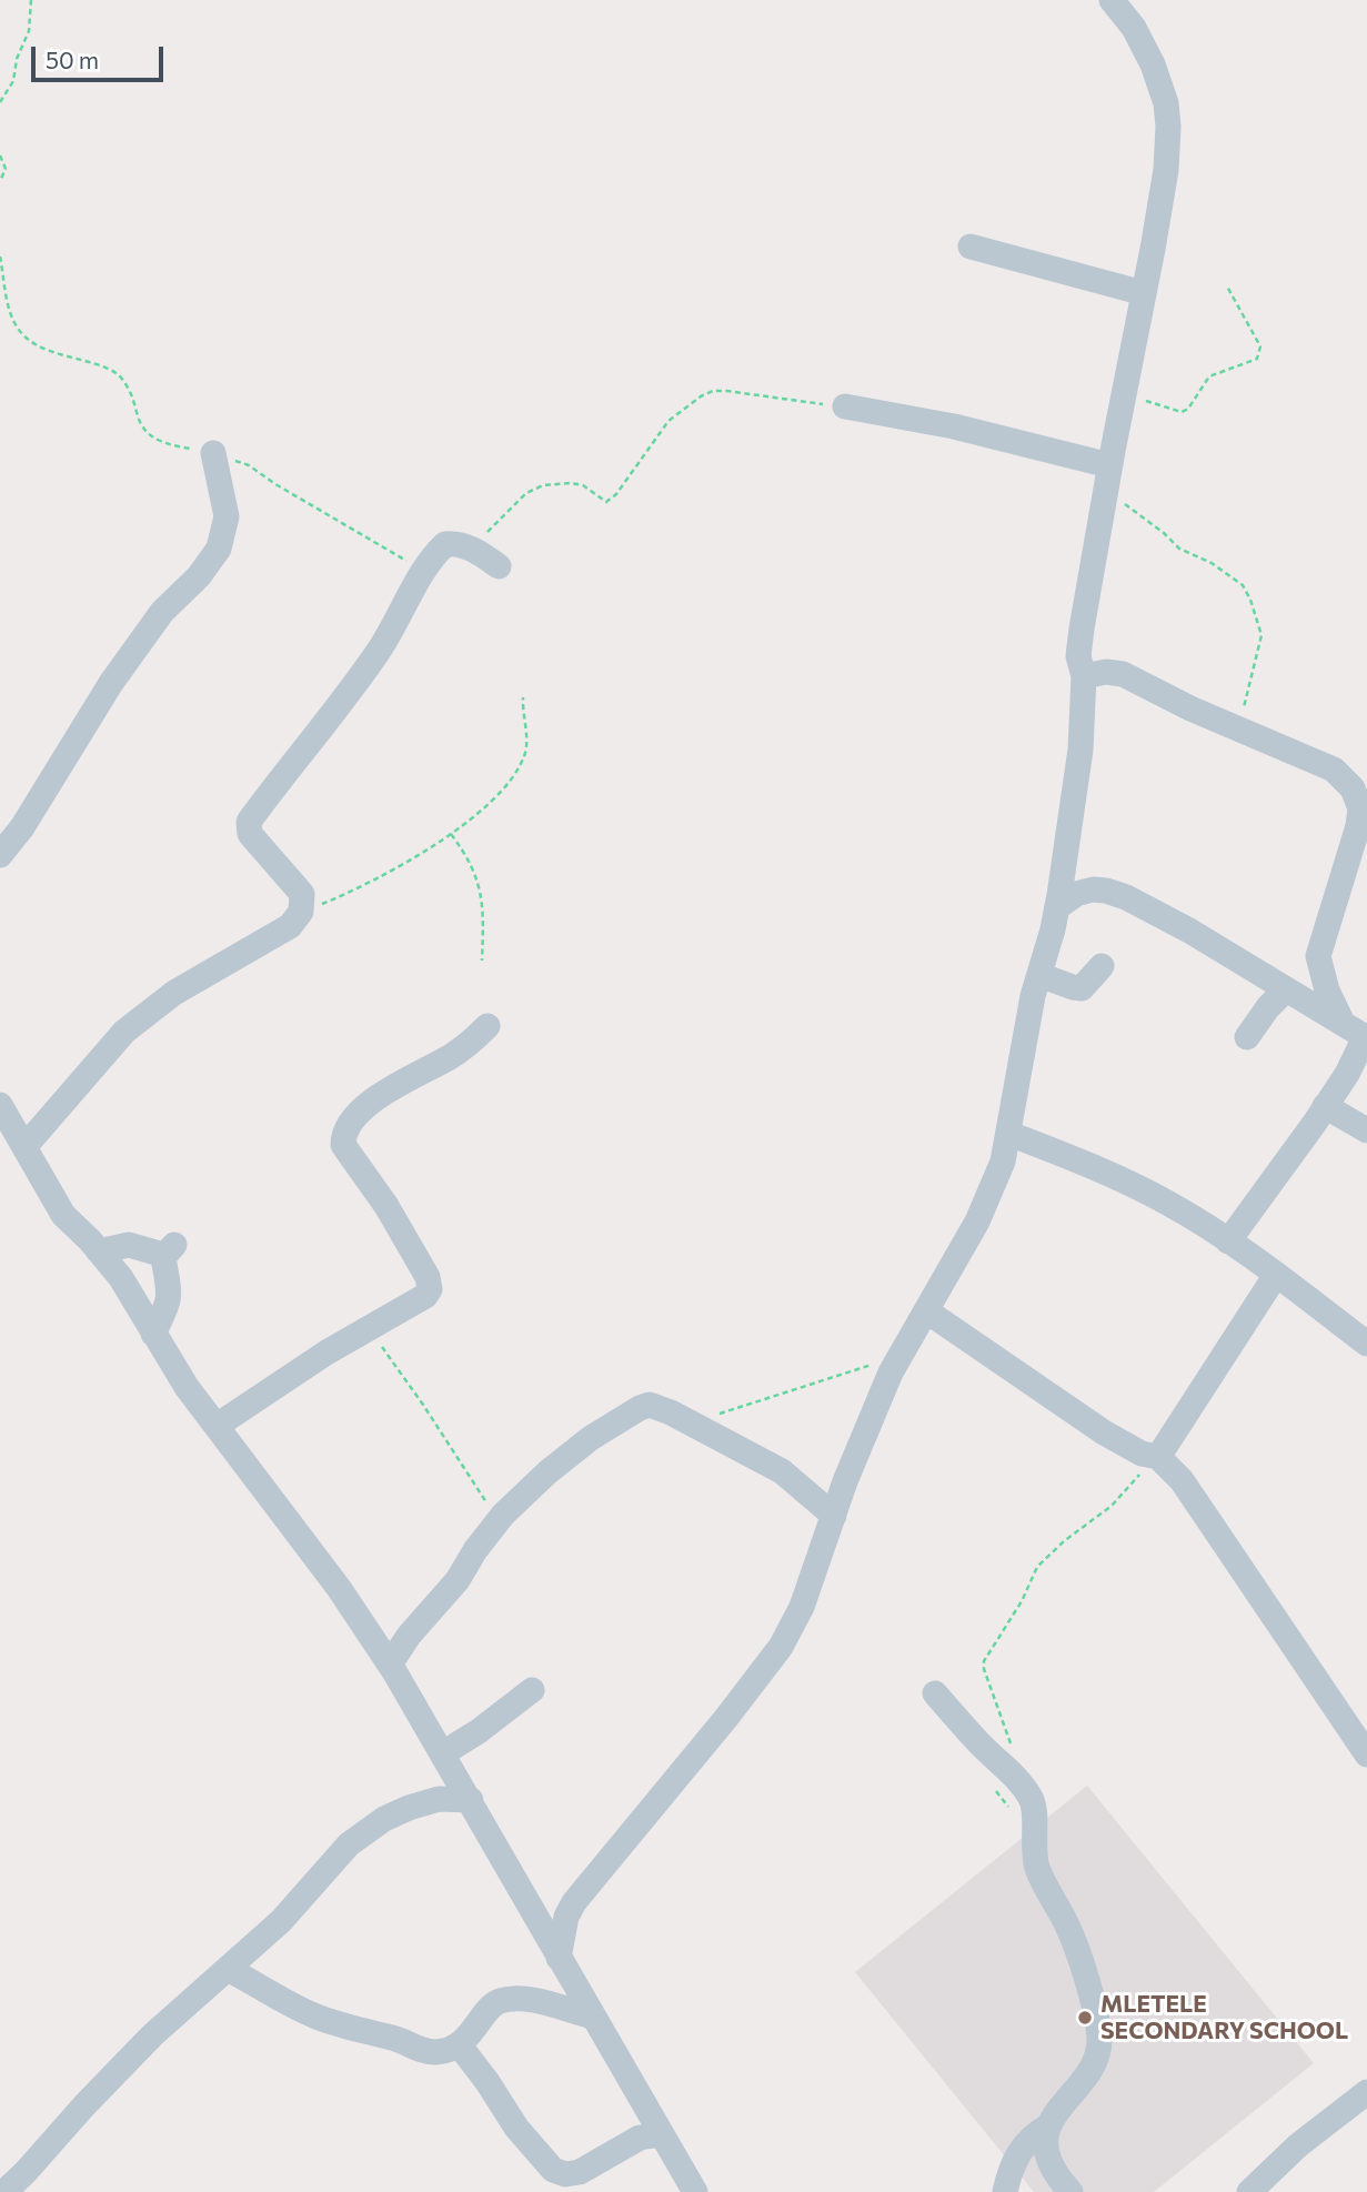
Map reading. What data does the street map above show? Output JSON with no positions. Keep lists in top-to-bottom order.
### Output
{
  "places": ["MLETELE SECONDARY SCHOOL"],
  "scale_bar": "50 m"
}
